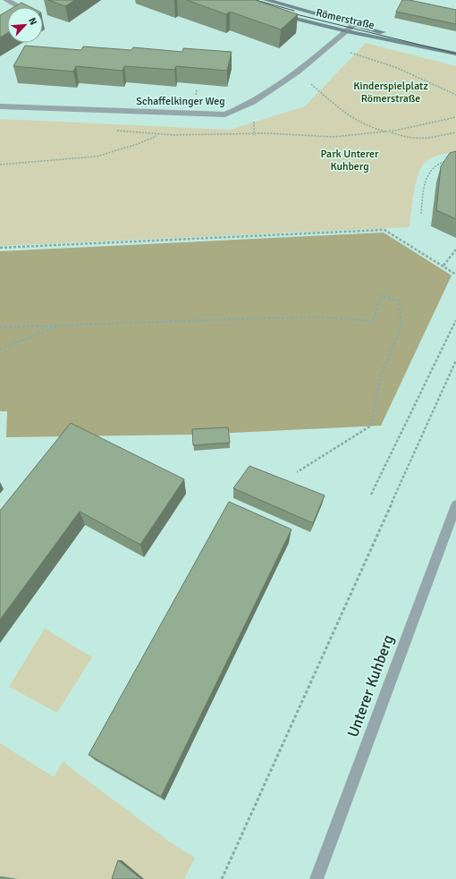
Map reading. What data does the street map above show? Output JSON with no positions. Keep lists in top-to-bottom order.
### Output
{
  "streets": {
    "street": ["Römerstraße", "Schaffelkinger Weg", "Unterer Kuhberg"]
  },
  "crossings": [
    ["Römerstraße", "Schaffelkinger Weg"]
  ],
  "parks": ["Kinderspielplatz Römerstraße", "Park Unterer Kuhberg"],
  "north": "top right"
}
